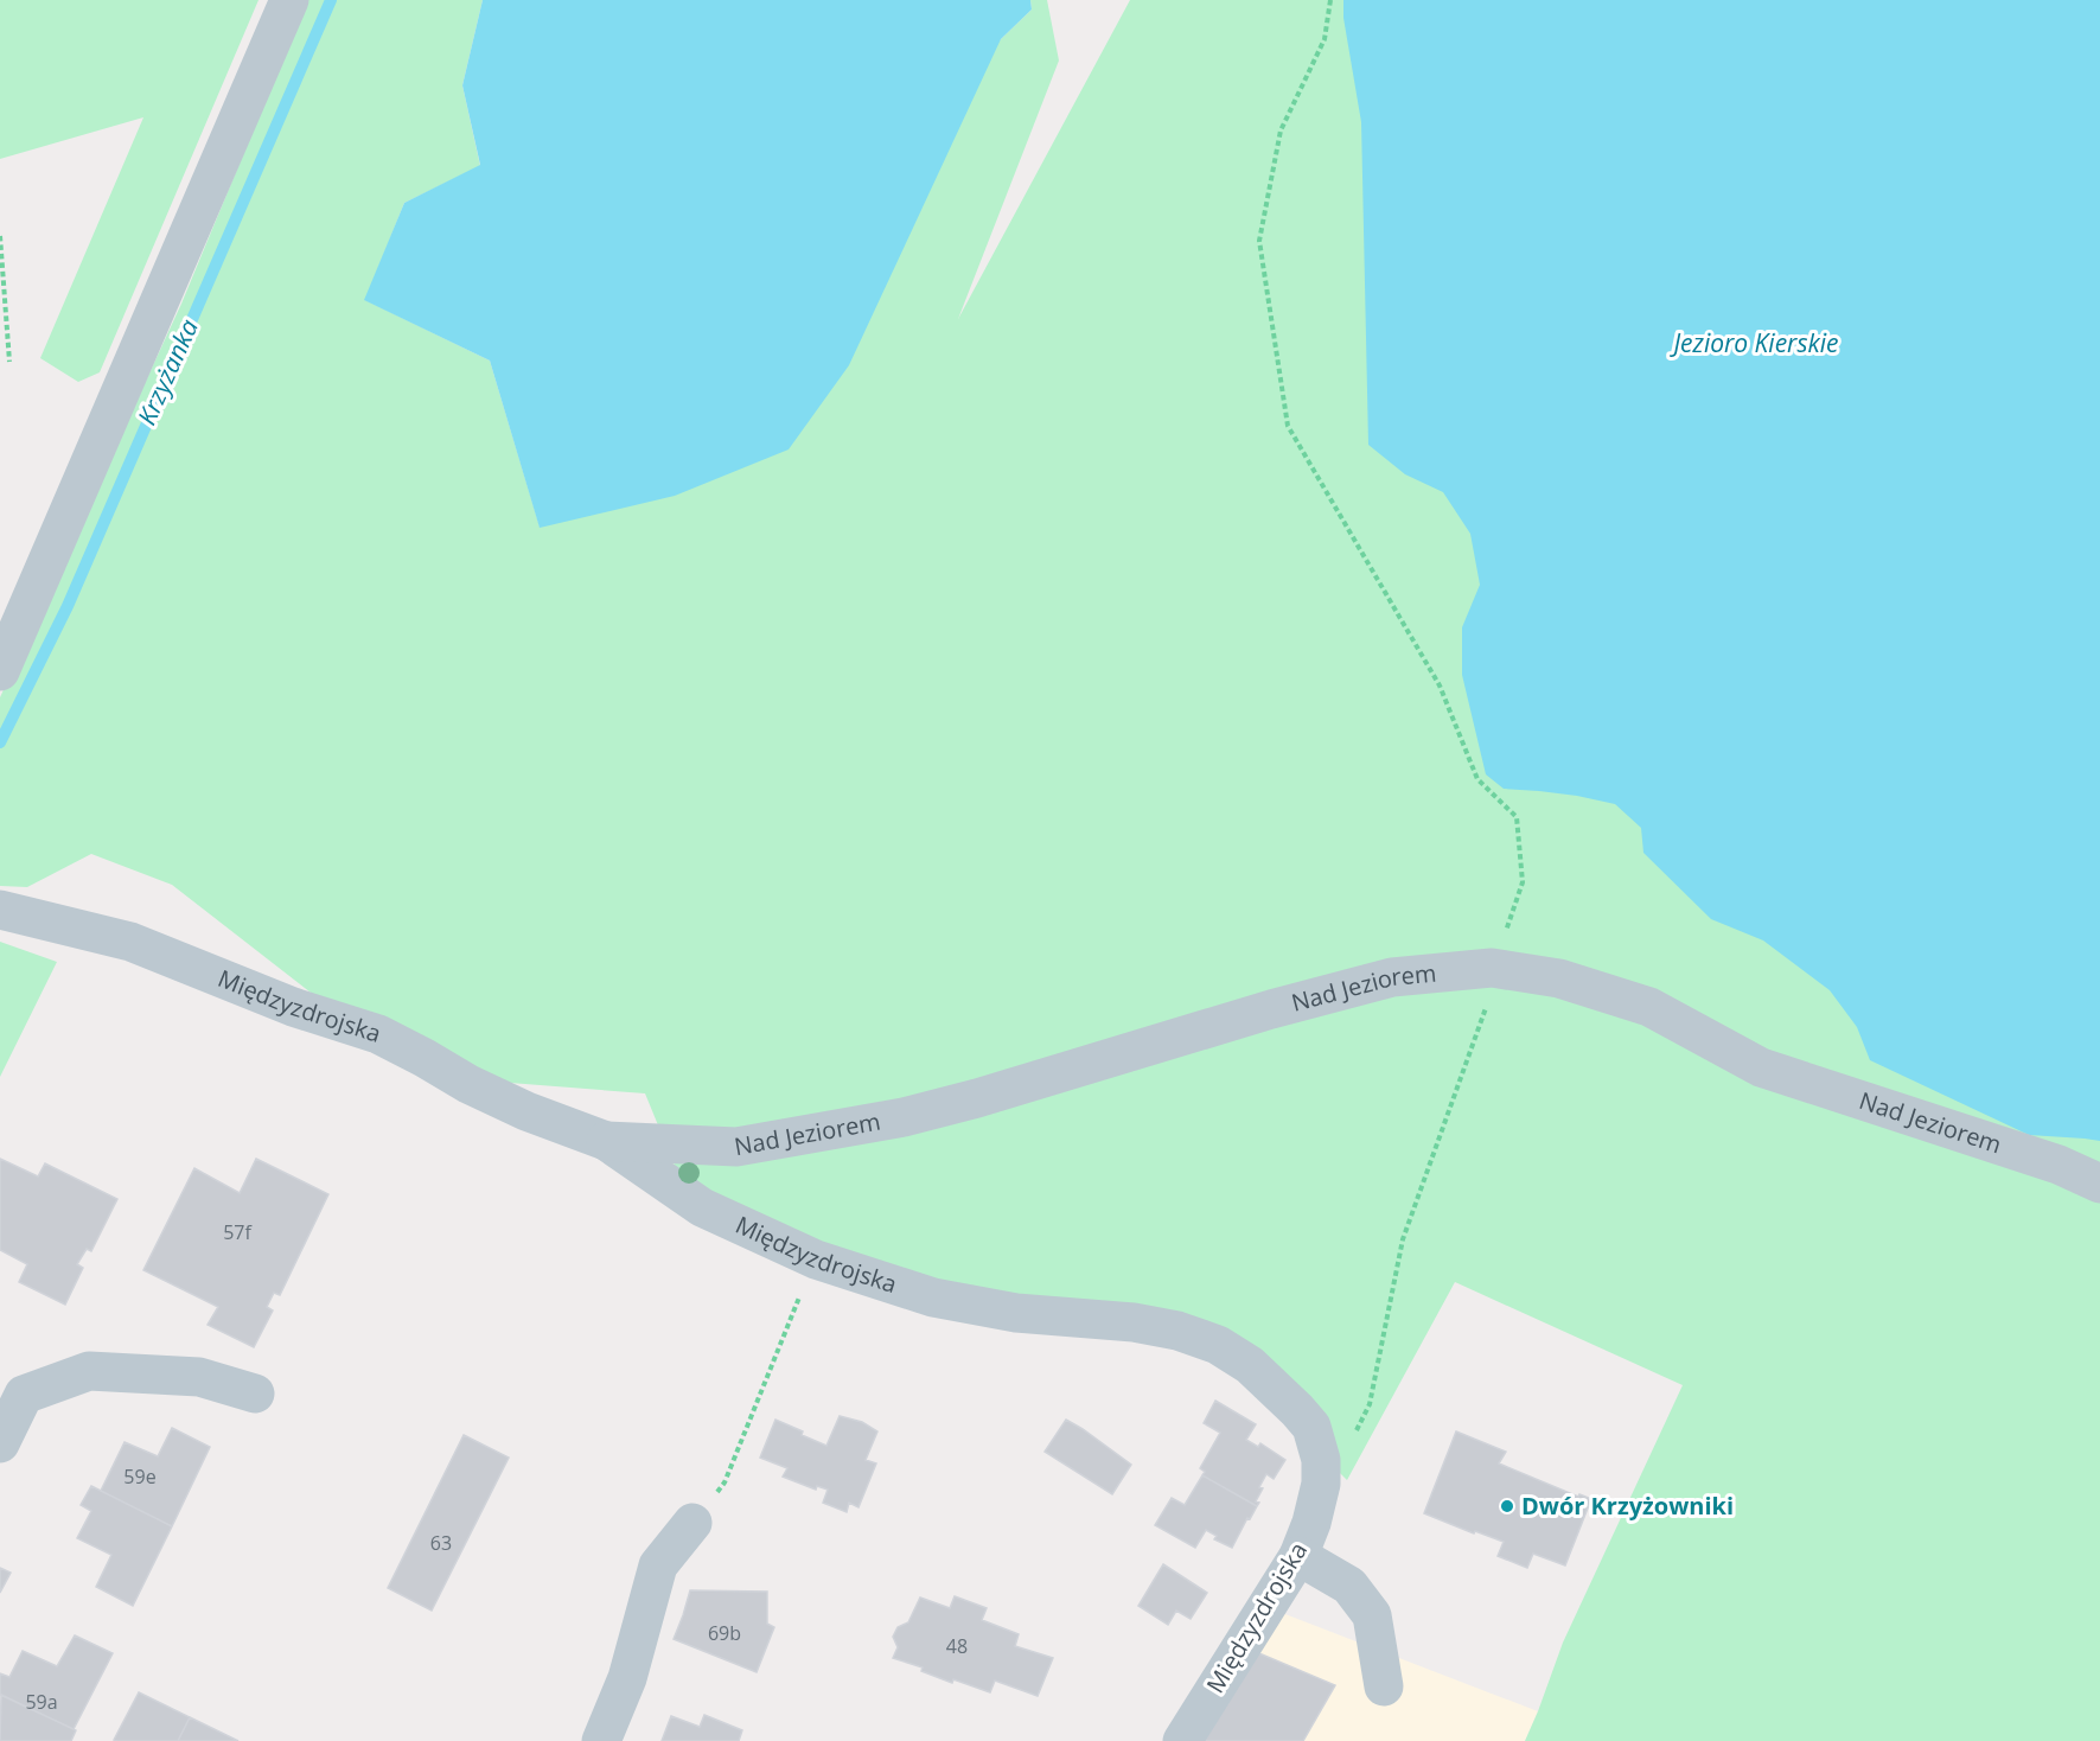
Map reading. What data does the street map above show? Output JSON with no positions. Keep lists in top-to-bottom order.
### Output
{
  "streets": {
    "street": ["Nad Jeziorem", "Międzyzdrojska"]
  },
  "crossings": [
    ["Nad Jeziorem", "Międzyzdrojska"]
  ],
  "water": ["Jezioro Kierskie", "Krzyżanka"],
  "places": ["Dwór Krzyżowniki"],
  "house_numbers": [
    "57f",
    "59e",
    "63",
    "69b",
    "48",
    "59a"
  ]
}
